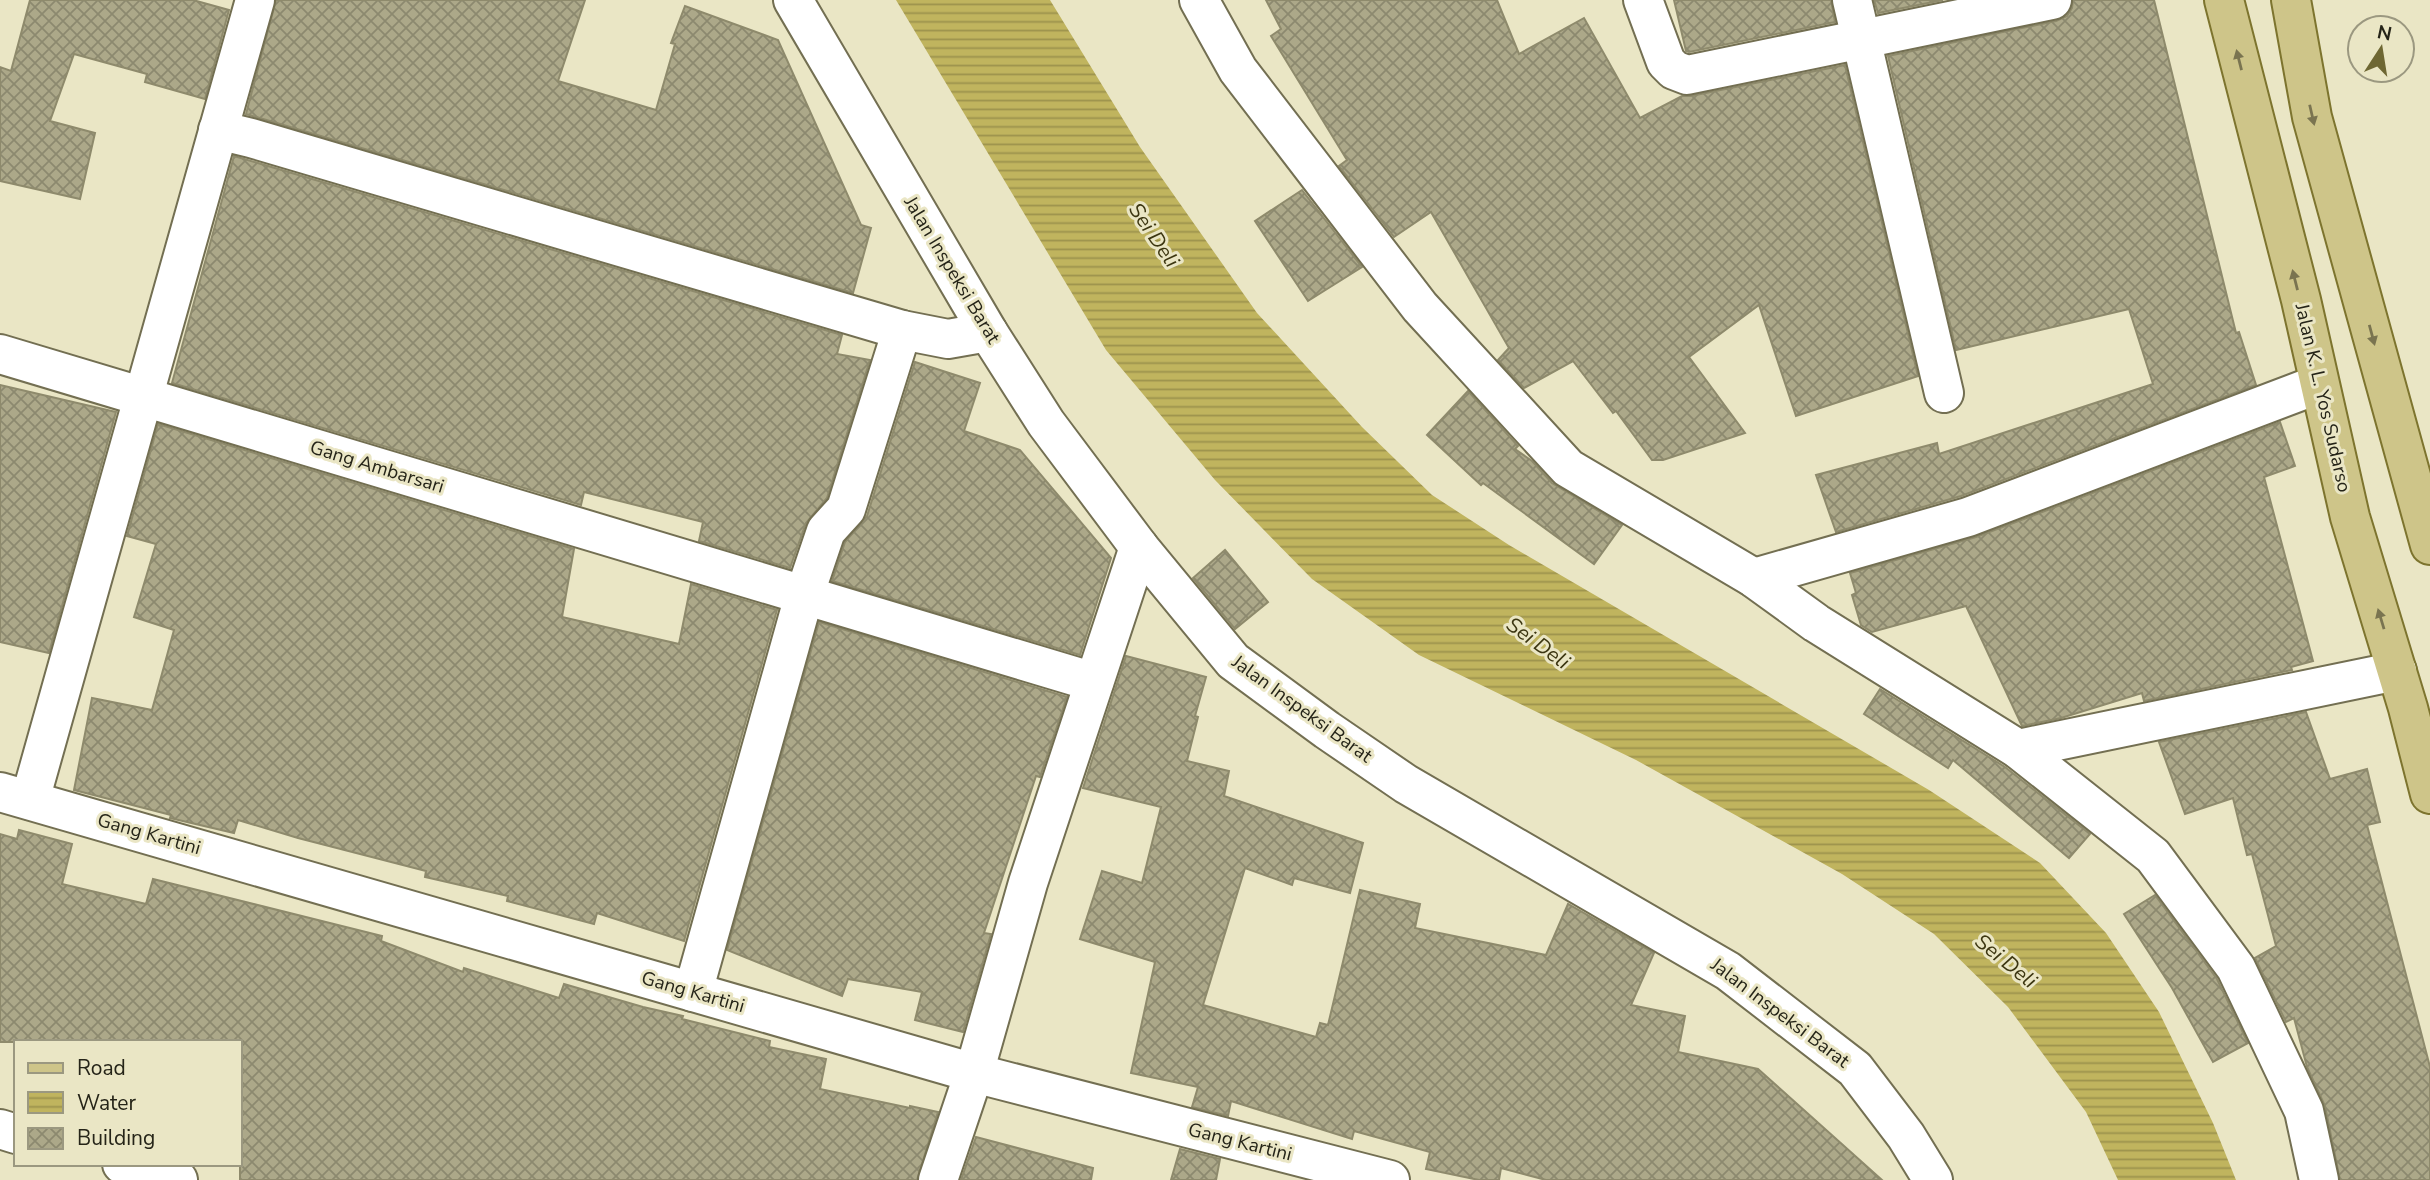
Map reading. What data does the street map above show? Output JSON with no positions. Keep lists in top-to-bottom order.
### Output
{
  "streets": {
    "main road": ["Jalan K. L. Yos Sudarso"],
    "street": ["Jalan Inspeksi Barat", "Gang Ambarsari", "Gang Kartini"]
  },
  "water": ["Sei Deli"],
  "legend": ["Road", "Water", "Building"],
  "north": "top"
}
